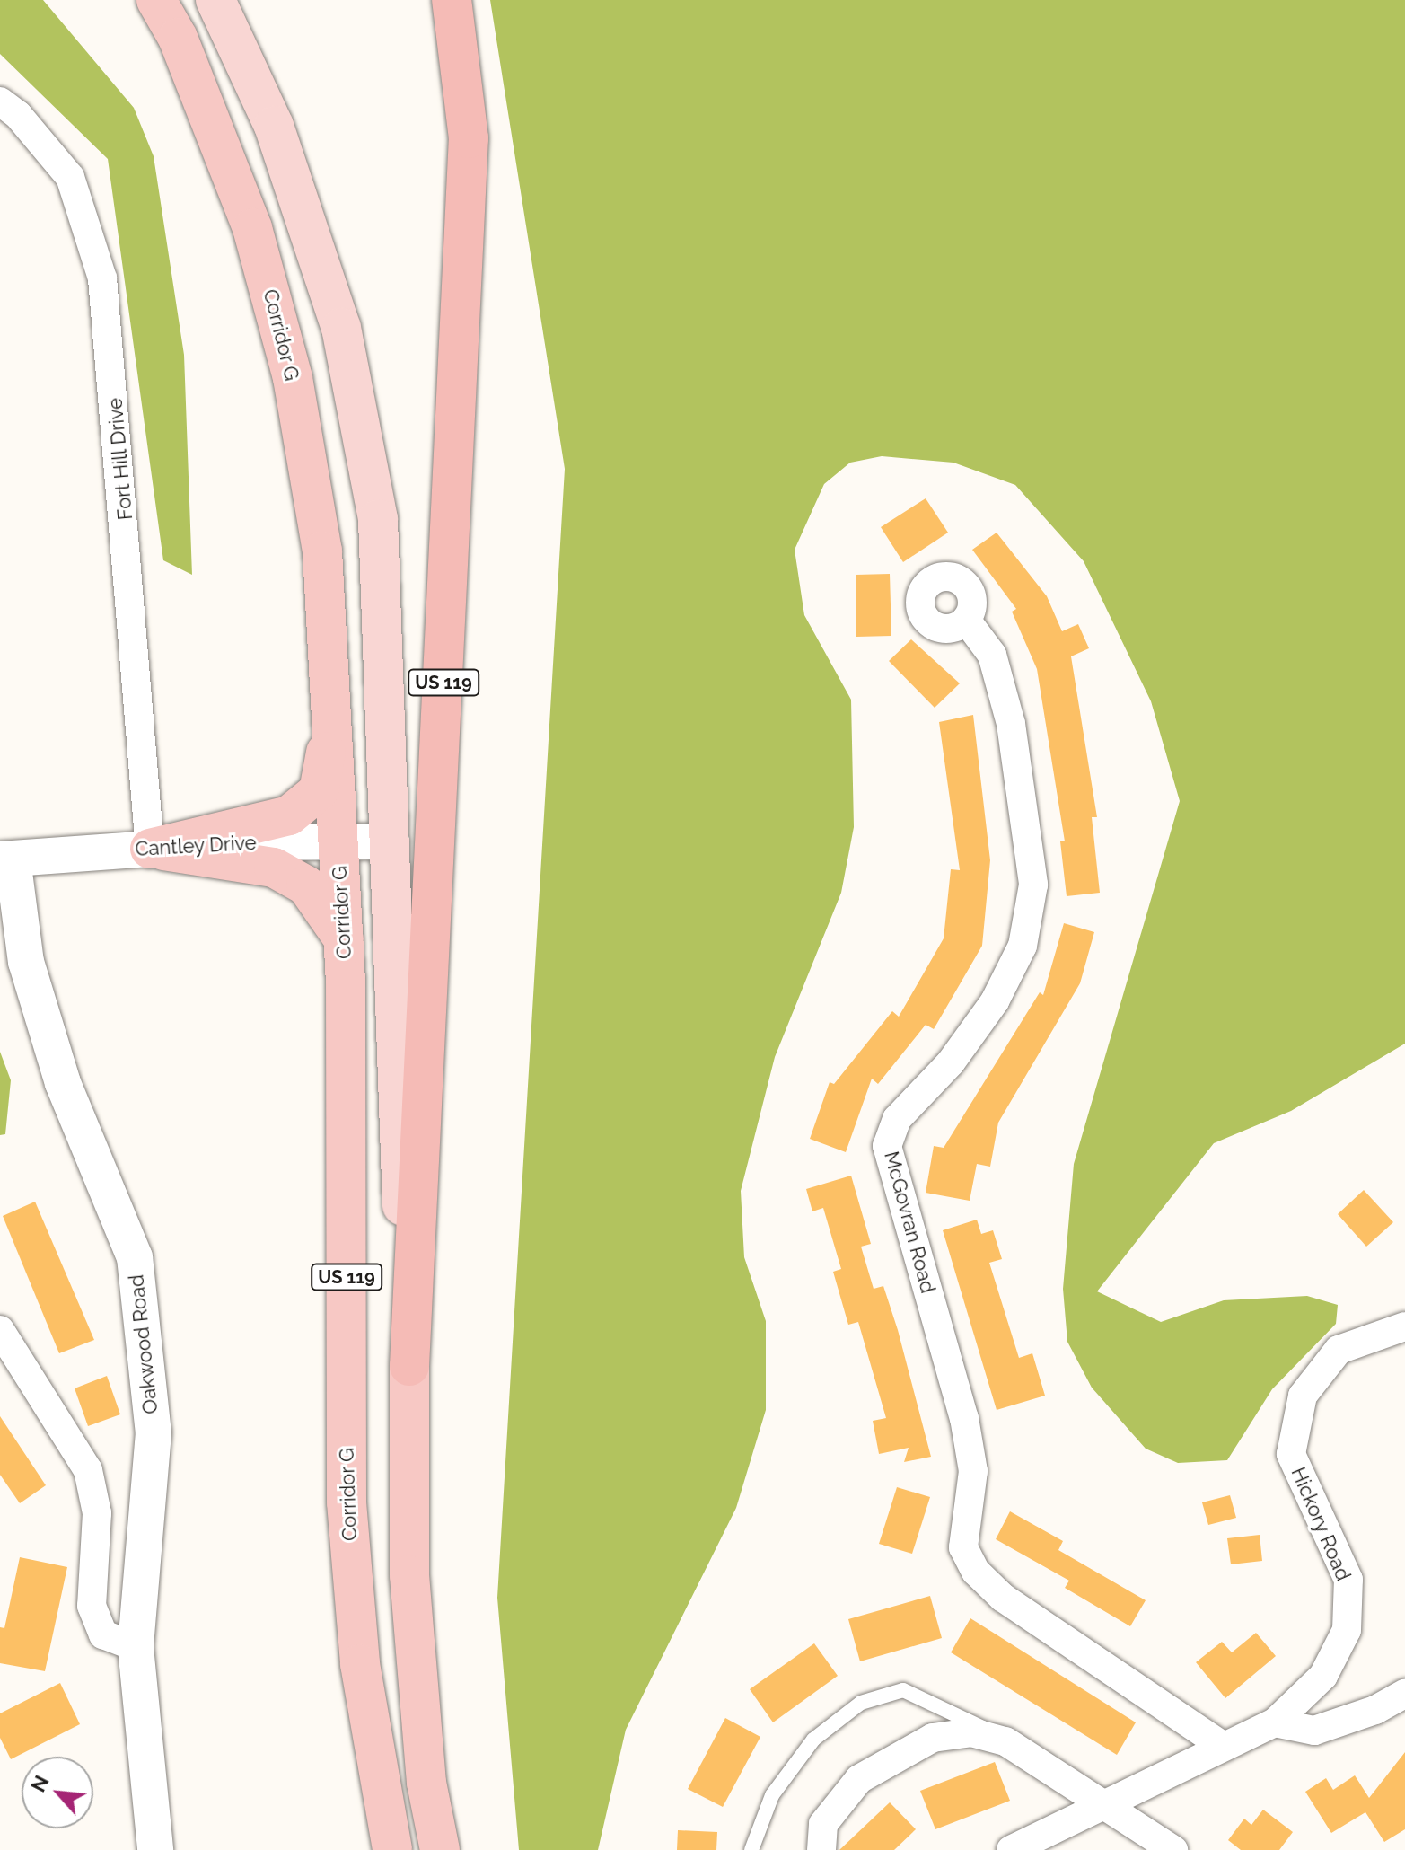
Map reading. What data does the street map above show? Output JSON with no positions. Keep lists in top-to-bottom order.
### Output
{
  "streets": {
    "highway": ["Corridor G", "US 119"],
    "street": [
      "Fort Hill Drive",
      "Cantley Drive",
      "McGovran Road",
      "Oakwood Road",
      "Hickory Road"
    ]
  },
  "crossings": [
    ["Corridor G", "Cantley Drive"],
    ["Fort Hill Drive", "Cantley Drive"],
    ["Cantley Drive", "Oakwood Road"],
    ["McGovran Road", "Hickory Road"]
  ],
  "north": "top left"
}
